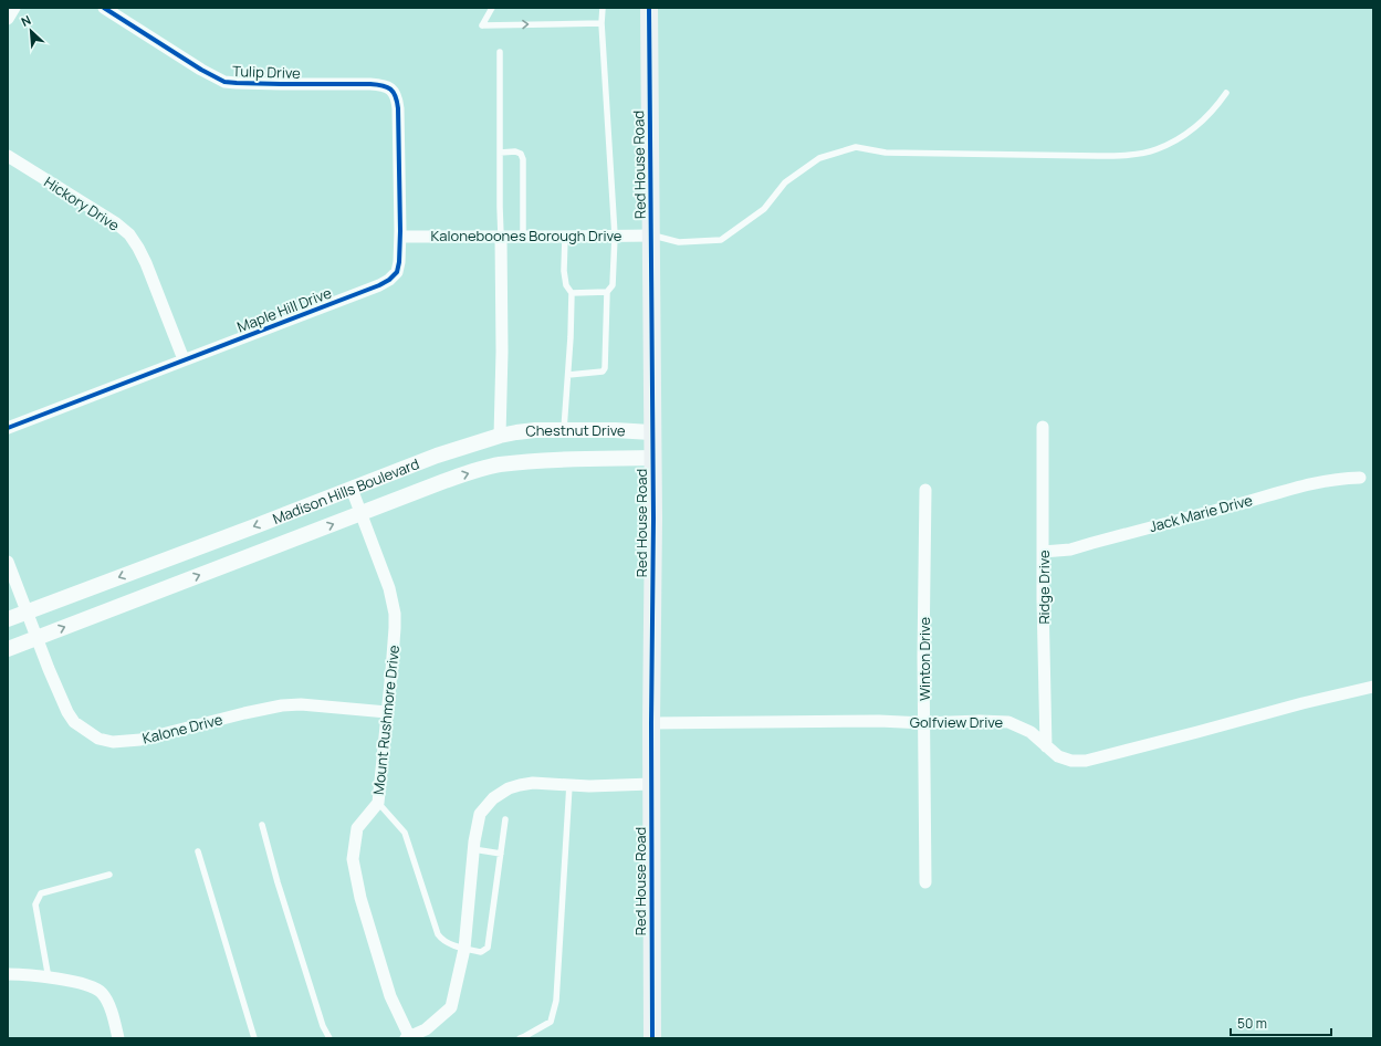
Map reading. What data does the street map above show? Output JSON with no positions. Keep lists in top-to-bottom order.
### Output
{
  "streets": {
    "main road": ["Red House Road"],
    "street": [
      "Tulip Drive",
      "Hickory Drive",
      "Kaloneboones Borough Drive",
      "Maple Hill Drive",
      "Chestnut Drive",
      "Madison Hills Boulevard",
      "Jack Marie Drive",
      "Ridge Drive",
      "Winton Drive",
      "Mount Rushmore Drive",
      "Golfview Drive",
      "Kalone Drive"
    ]
  },
  "crossings": [
    ["Tulip Drive", "Maple Hill Drive"],
    ["Red House Road", "Kaloneboones Borough Drive"],
    ["Red House Road", "Chestnut Drive"],
    ["Red House Road", "Madison Hills Boulevard"],
    ["Red House Road", "Mount Rushmore Drive"],
    ["Red House Road", "Golfview Drive"],
    ["Hickory Drive", "Maple Hill Drive"],
    ["Kaloneboones Borough Drive", "Maple Hill Drive"],
    ["Chestnut Drive", "Madison Hills Boulevard"],
    ["Madison Hills Boulevard", "Mount Rushmore Drive"],
    ["Madison Hills Boulevard", "Kalone Drive"],
    ["Jack Marie Drive", "Ridge Drive"],
    ["Ridge Drive", "Golfview Drive"],
    ["Winton Drive", "Golfview Drive"],
    ["Mount Rushmore Drive", "Kalone Drive"]
  ],
  "scale_bar": "50 m",
  "north": "top left"
}
